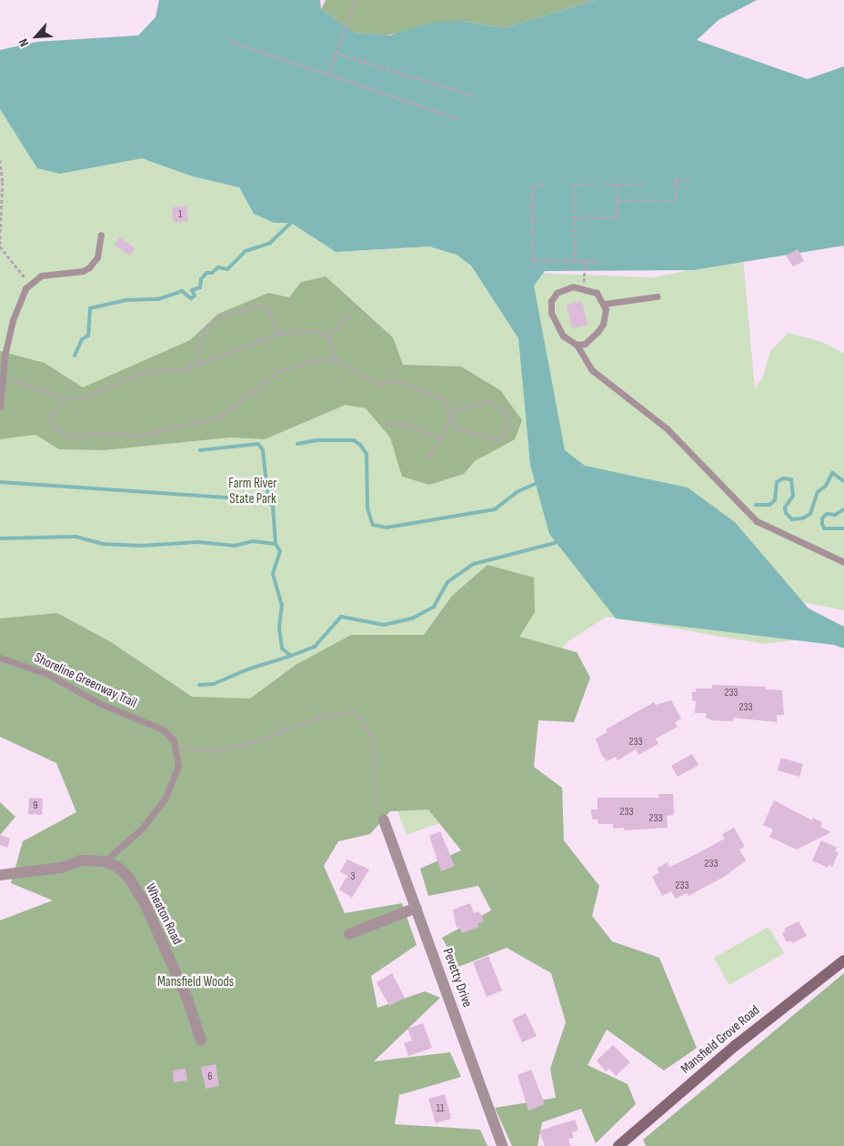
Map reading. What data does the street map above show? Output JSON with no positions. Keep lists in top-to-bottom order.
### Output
{
  "streets": {
    "street": ["Wheaton Road", "Pevetty Drive", "Mansfield Grove Road"],
    "lane": ["Shoreline Greenway Trail"]
  },
  "parks": ["Farm River State Park", "Mansfield Woods"],
  "house_numbers": [
    "1",
    "233",
    "233",
    "233",
    "9",
    "233",
    "233",
    "233",
    "3",
    "233",
    "6",
    "11"
  ],
  "north": "bottom left"
}
